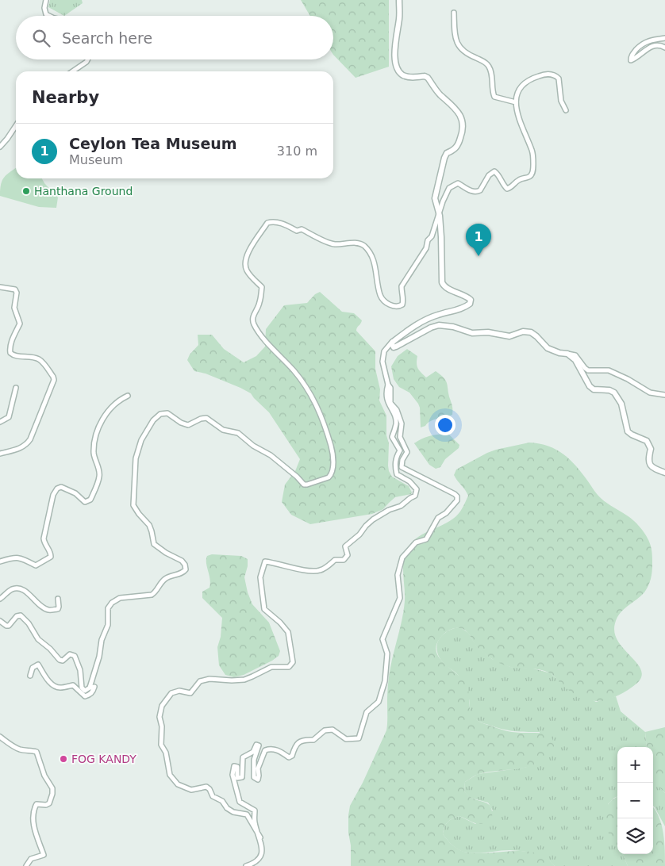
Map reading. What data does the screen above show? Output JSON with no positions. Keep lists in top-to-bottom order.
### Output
{
  "places": ["Hanthana Ground", "FOG KANDY"],
  "page": {
    "search": "Search here",
    "heading": "Nearby",
    "list": [
      {
        "mark": "1",
        "name": "Ceylon Tea Museum",
        "note": "Museum",
        "value": "310 m"
      }
    ],
    "pins": "1",
    "map_buttons": ["+", "−"]
  }
}
